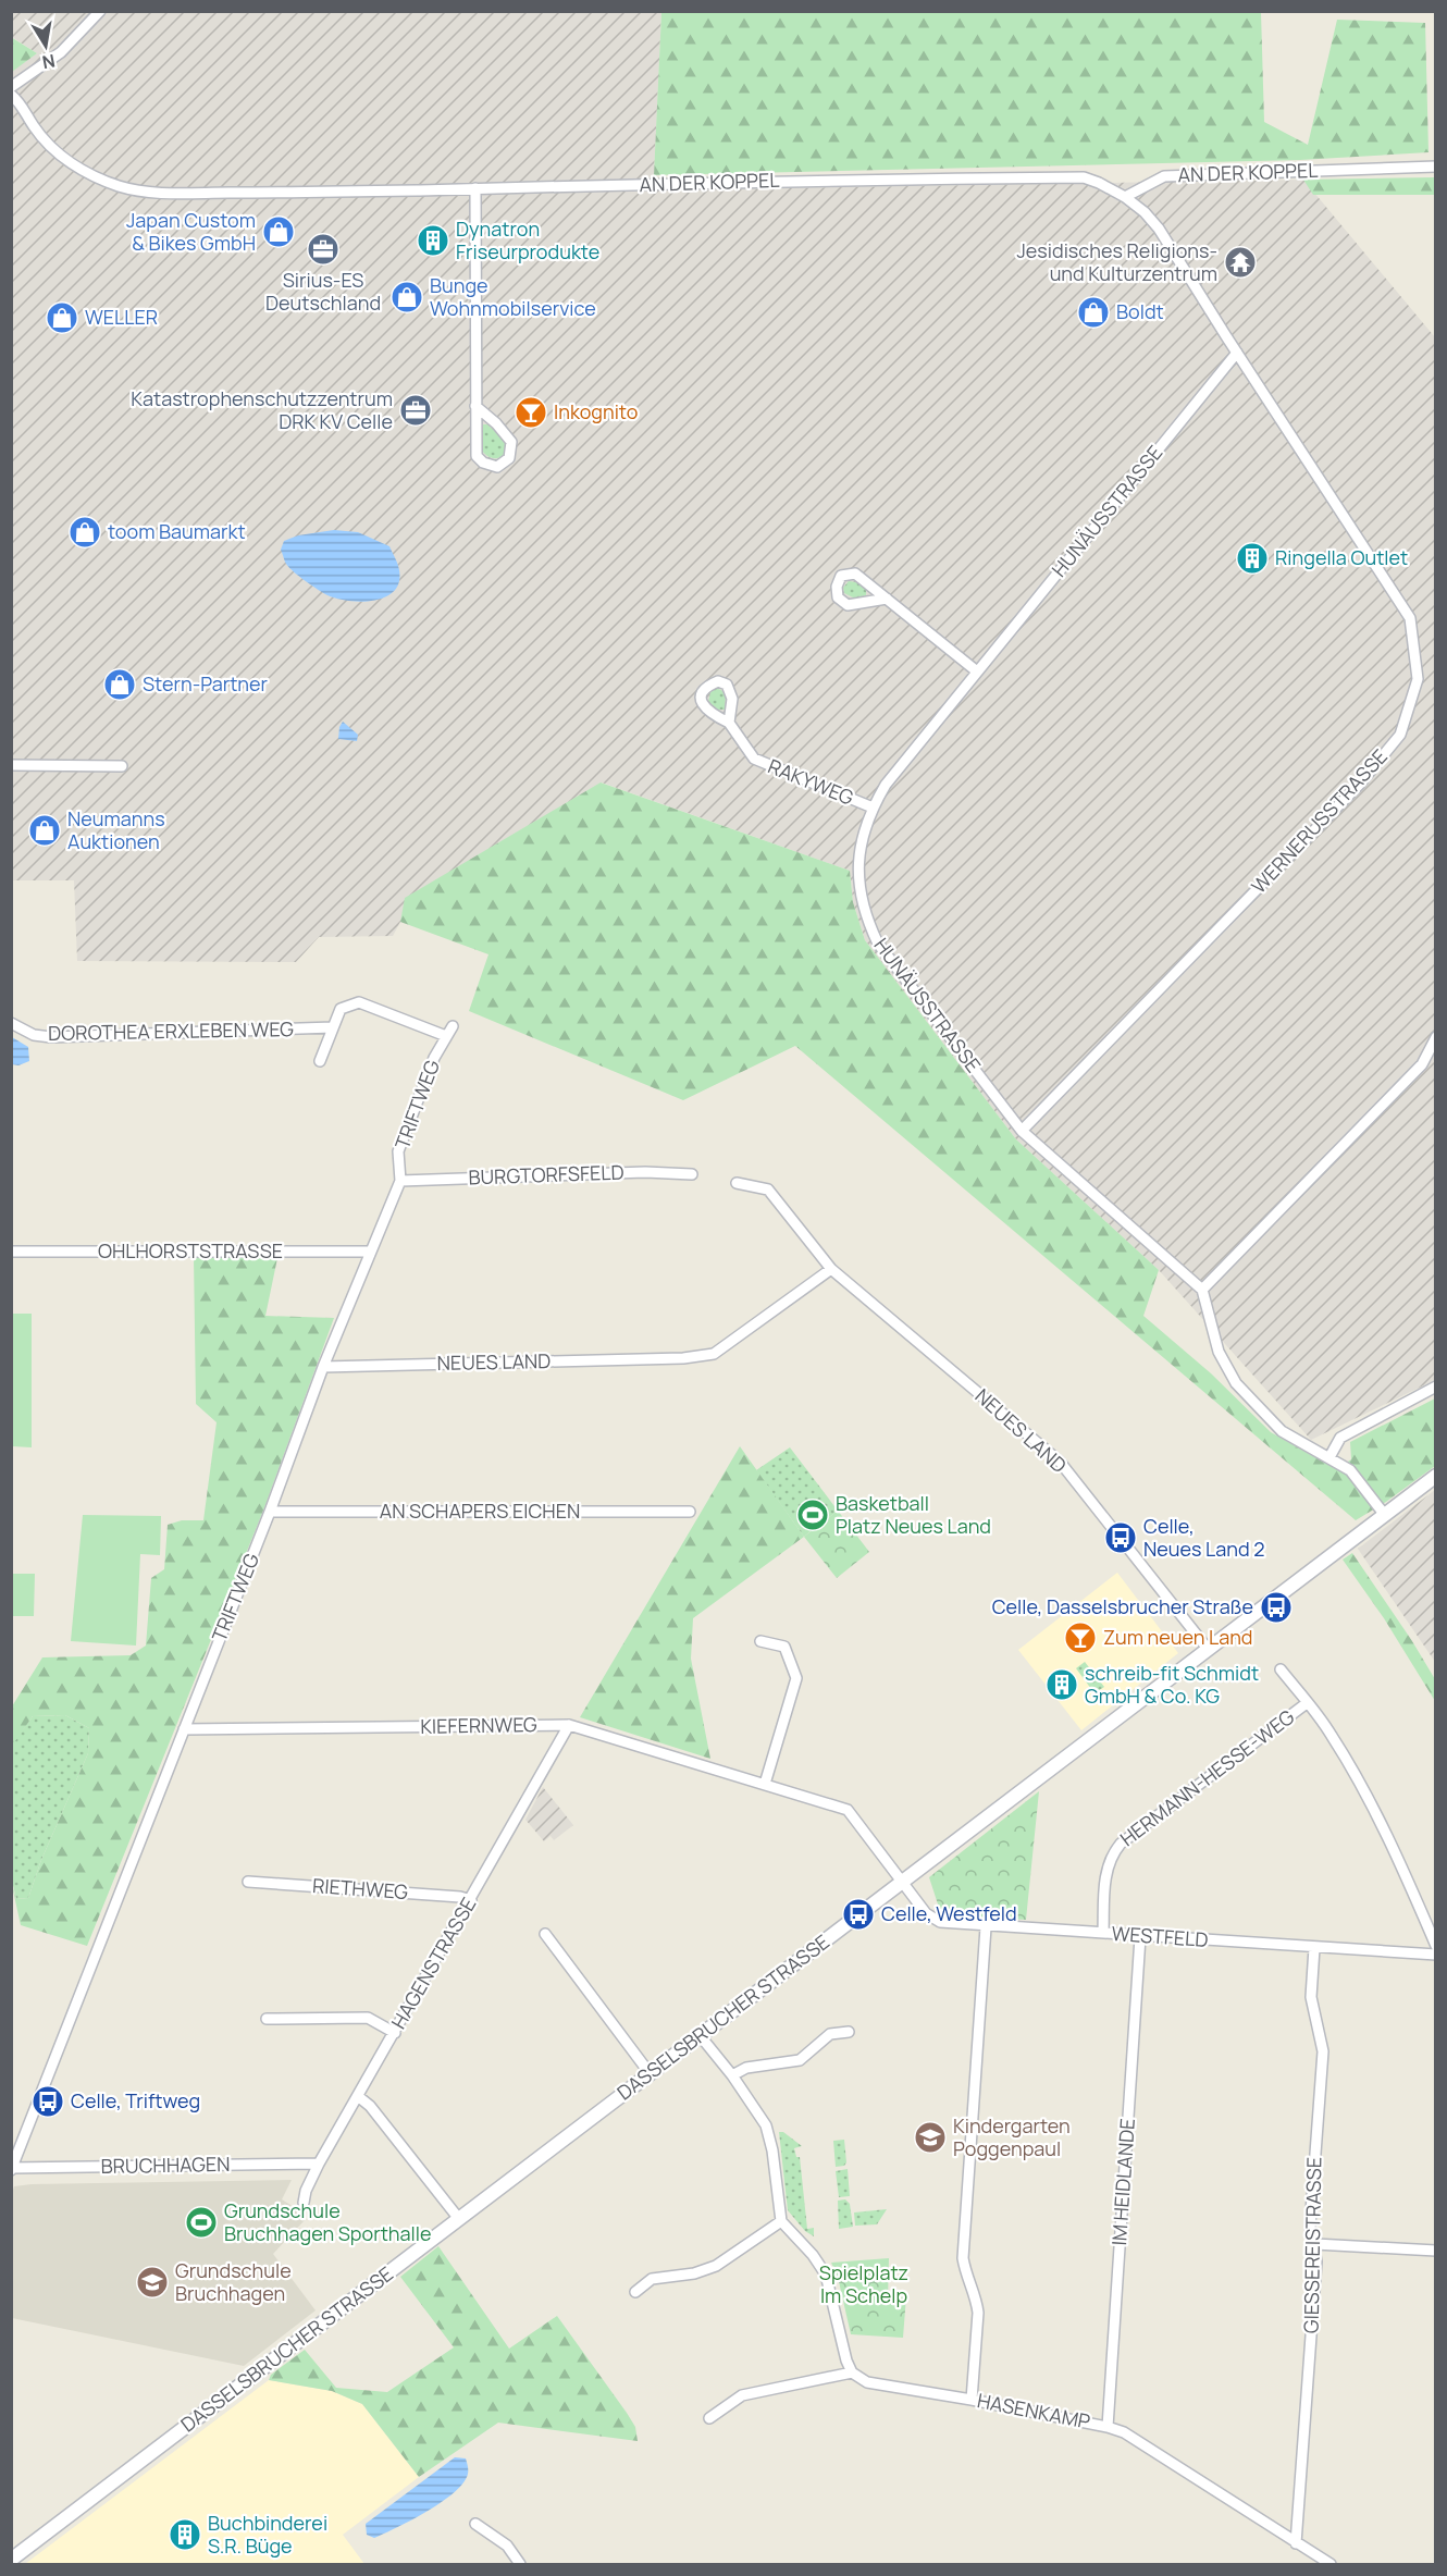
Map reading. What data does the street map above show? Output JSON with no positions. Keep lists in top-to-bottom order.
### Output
{
  "streets": {
    "street": [
      "AN DER KOPPEL",
      "HUNÄUSSTRASSE",
      "RAKYWEG",
      "WERNERUSSTRASSE",
      "DOROTHEA ERXLEBEN WEG",
      "TRIFTWEG",
      "BURGTORFSFELD",
      "OHLHORSTSTRASSE",
      "NEUES LAND",
      "AN SCHAPERS EICHEN",
      "KIEFERNWEG",
      "HERMANN-HESSE-WEG",
      "RIETHWEG",
      "WESTFELD",
      "HAGENSTRASSE",
      "DASSELSBRUCHER STRASSE",
      "BRUCHHAGEN",
      "IM HEIDLANDE",
      "GIESSEREISTRASSE",
      "HASENKAMP"
    ]
  },
  "crossings": [
    ["AN DER KOPPEL", "WERNERUSSTRASSE"],
    ["HUNÄUSSTRASSE", "RAKYWEG"],
    ["HUNÄUSSTRASSE", "WERNERUSSTRASSE"],
    ["TRIFTWEG", "BURGTORFSFELD"],
    ["TRIFTWEG", "OHLHORSTSTRASSE"],
    ["TRIFTWEG", "NEUES LAND"],
    ["TRIFTWEG", "AN SCHAPERS EICHEN"],
    ["TRIFTWEG", "KIEFERNWEG"],
    ["TRIFTWEG", "BRUCHHAGEN"],
    ["NEUES LAND", "DASSELSBRUCHER STRASSE"],
    ["KIEFERNWEG", "WESTFELD"],
    ["KIEFERNWEG", "HAGENSTRASSE"],
    ["KIEFERNWEG", "DASSELSBRUCHER STRASSE"],
    ["HERMANN-HESSE-WEG", "WESTFELD"],
    ["RIETHWEG", "HAGENSTRASSE"],
    ["WESTFELD", "DASSELSBRUCHER STRASSE"],
    ["WESTFELD", "IM HEIDLANDE"],
    ["WESTFELD", "GIESSEREISTRASSE"],
    ["HAGENSTRASSE", "BRUCHHAGEN"],
    ["IM HEIDLANDE", "HASENKAMP"],
    ["GIESSEREISTRASSE", "HASENKAMP"]
  ],
  "parks": ["Spielplatz Im Schelp"],
  "places": {
    "shop": [
      "Japan Custom & Bikes GmbH",
      "Bunge Wohnmobilservice",
      "Boldt",
      "WELLER",
      "toom Baumarkt",
      "Stern-Partner",
      "Neumanns Auktionen"
    ],
    "building": [
      "Dynatron Friseurprodukte",
      "Ringella Outlet",
      "schreib-fit Schmidt GmbH & Co. KG",
      "Buchbinderei S.R. Büge"
    ],
    "office": ["Sirius-ES Deutschland", "Katastrophenschutzzentrum DRK KV Celle"],
    "temple": ["Jesidisches Religions- und Kulturzentrum"],
    "bar": ["Inkognito", "Zum neuen Land"],
    "sports": ["Basketball Platz Neues Land", "Grundschule Bruchhagen Sporthalle"],
    "bus stop": [
      "Celle, Neues Land 2",
      "Celle, Dasselsbrucher Straße",
      "Celle, Westfeld",
      "Celle, Triftweg"
    ],
    "school or university": ["Kindergarten Poggenpaul", "Grundschule Bruchhagen"]
  },
  "north": "bottom"
}
